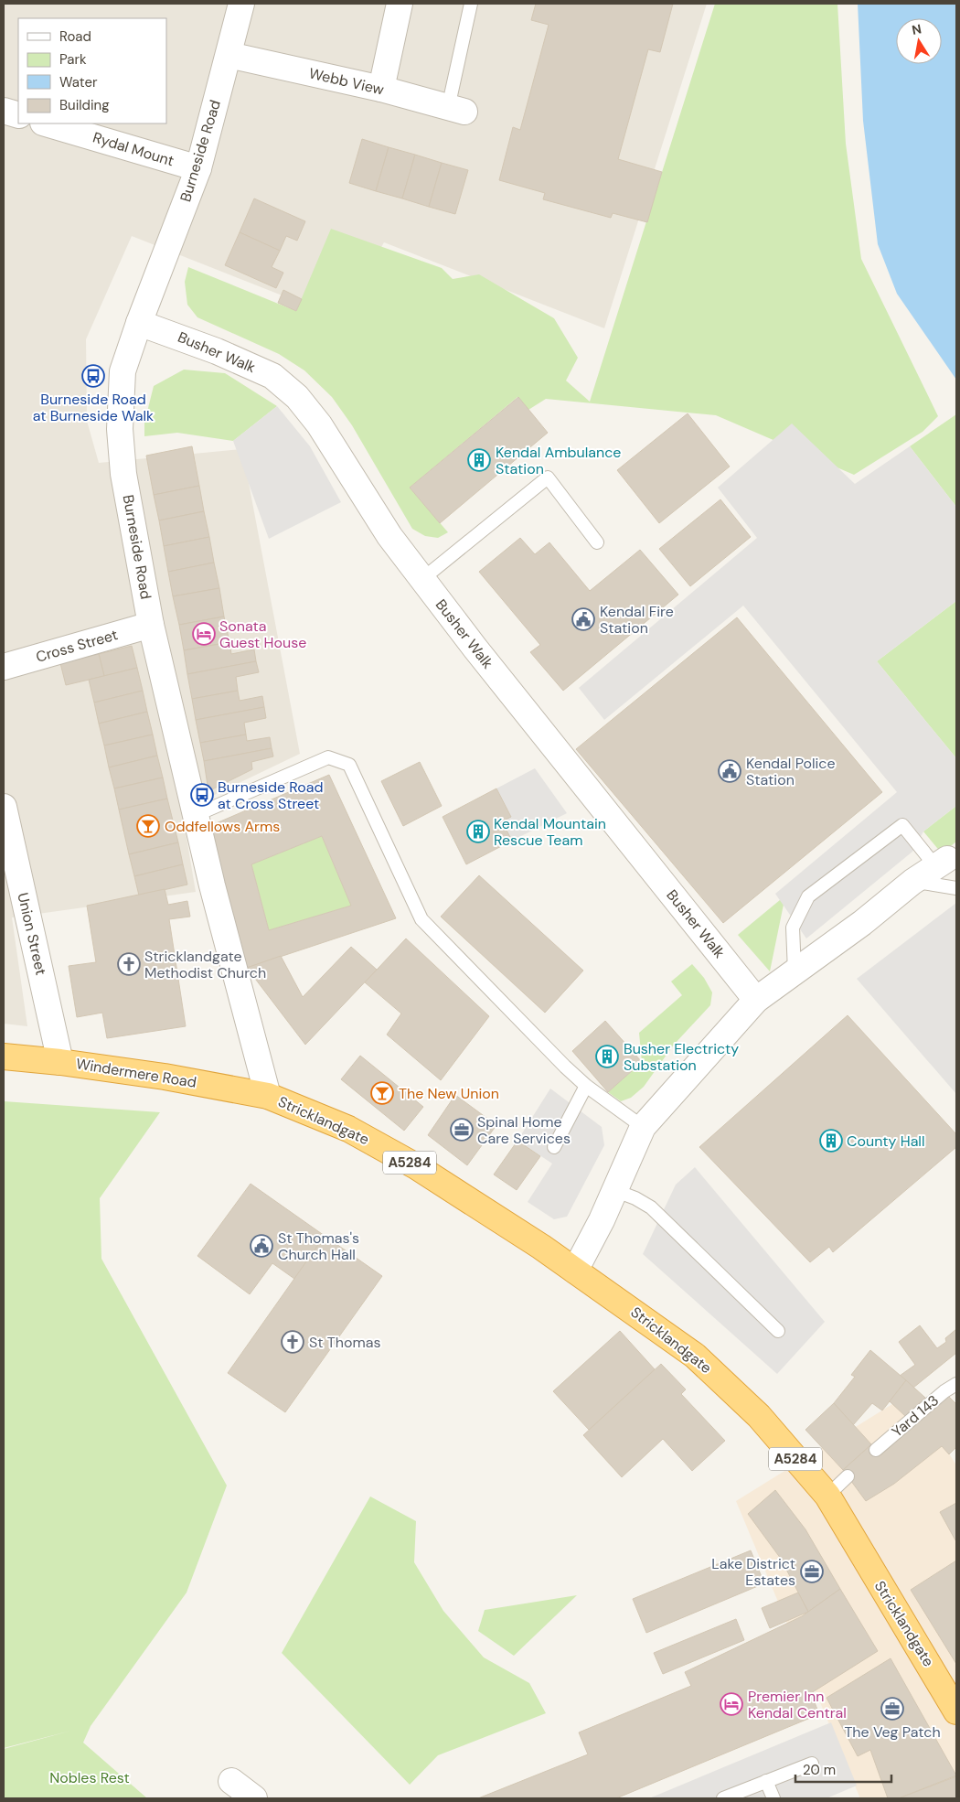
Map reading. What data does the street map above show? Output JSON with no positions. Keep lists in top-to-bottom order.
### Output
{
  "streets": {
    "highway": ["Windermere Road", "Stricklandgate", "A5284"],
    "street": [
      "Webb View",
      "Rydal Mount",
      "Burneside Road",
      "Busher Walk",
      "Cross Street",
      "Union Street"
    ],
    "lane": ["Yard 143"]
  },
  "crossings": [
    ["Webb View", "Burneside Road"],
    ["Rydal Mount", "Burneside Road"],
    ["Burneside Road", "Busher Walk"],
    ["Burneside Road", "Cross Street"],
    ["Burneside Road", "Windermere Road"],
    ["Burneside Road", "Stricklandgate"],
    ["Union Street", "Windermere Road"],
    ["Windermere Road", "Stricklandgate"]
  ],
  "parks": ["Nobles Rest"],
  "places": {
    "bus stop": ["Burneside Road at Burneside Walk", "Burneside Road at Cross Street"],
    "building": [
      "Kendal Ambulance Station",
      "Kendal Mountain Rescue Team",
      "Busher Electricty Substation",
      "County Hall"
    ],
    "public building": ["Kendal Fire Station", "Kendal Police Station", "St Thomas's Church Hall"],
    "hotel": ["Sonata Guest House", "Premier Inn Kendal Central"],
    "bar": ["Oddfellows Arms", "The New Union"],
    "church": ["Stricklandgate Methodist Church", "St Thomas"],
    "office": ["Spinal Home Care Services", "Lake District Estates", "The Veg Patch"]
  },
  "legend": [
    "Road",
    "Park",
    "Water",
    "Building"
  ],
  "scale_bar": "20 m",
  "north": "top"
}
